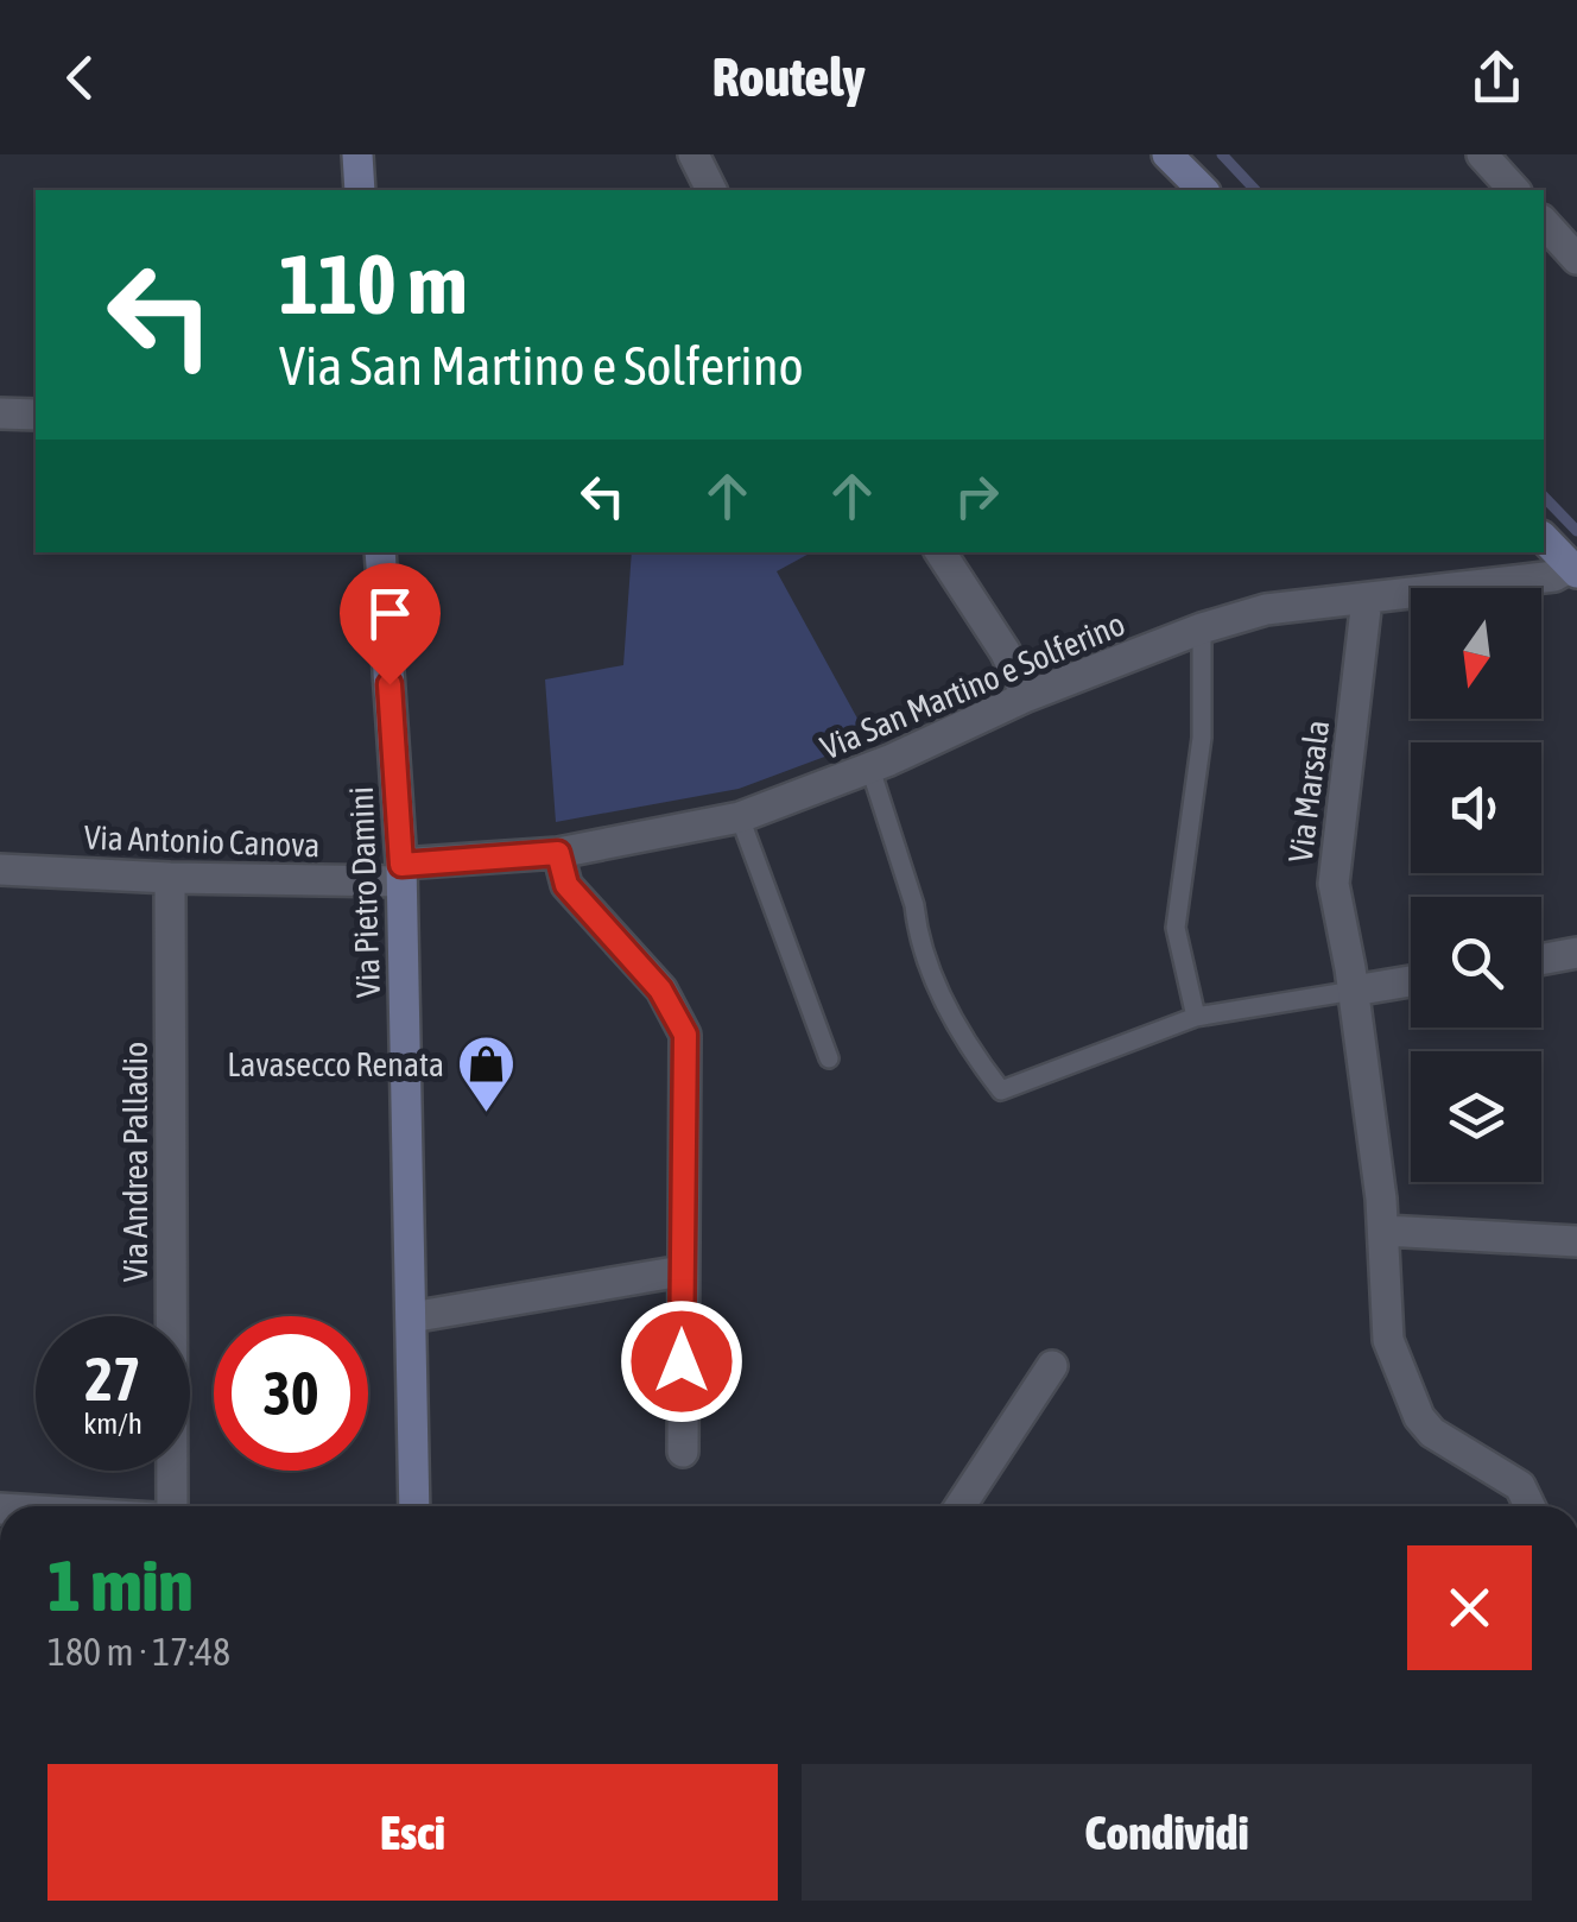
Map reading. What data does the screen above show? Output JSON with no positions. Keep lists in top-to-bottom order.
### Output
{
  "streets": {
    "street": [
      "Via San Martino e Solferino",
      "Via Marsala",
      "Via Antonio Canova",
      "Via Pietro Damini",
      "Via Andrea Palladio"
    ]
  },
  "crossings": [
    ["Via San Martino e Solferino", "Via Marsala"],
    ["Via San Martino e Solferino", "Via Antonio Canova"],
    ["Via San Martino e Solferino", "Via Pietro Damini"],
    ["Via Antonio Canova", "Via Pietro Damini"],
    ["Via Antonio Canova", "Via Andrea Palladio"]
  ],
  "places": {
    "shop": ["Lavasecco Renata"]
  },
  "north": "bottom",
  "page": {
    "header": "Routely",
    "turn": ["110 m", "Via San Martino e Solferino"],
    "speed": "27 km/h",
    "limit": "30",
    "heading": ["1 min", "180 m · 17:48"],
    "buttons": ["Esci", "Condividi"]
  }
}
